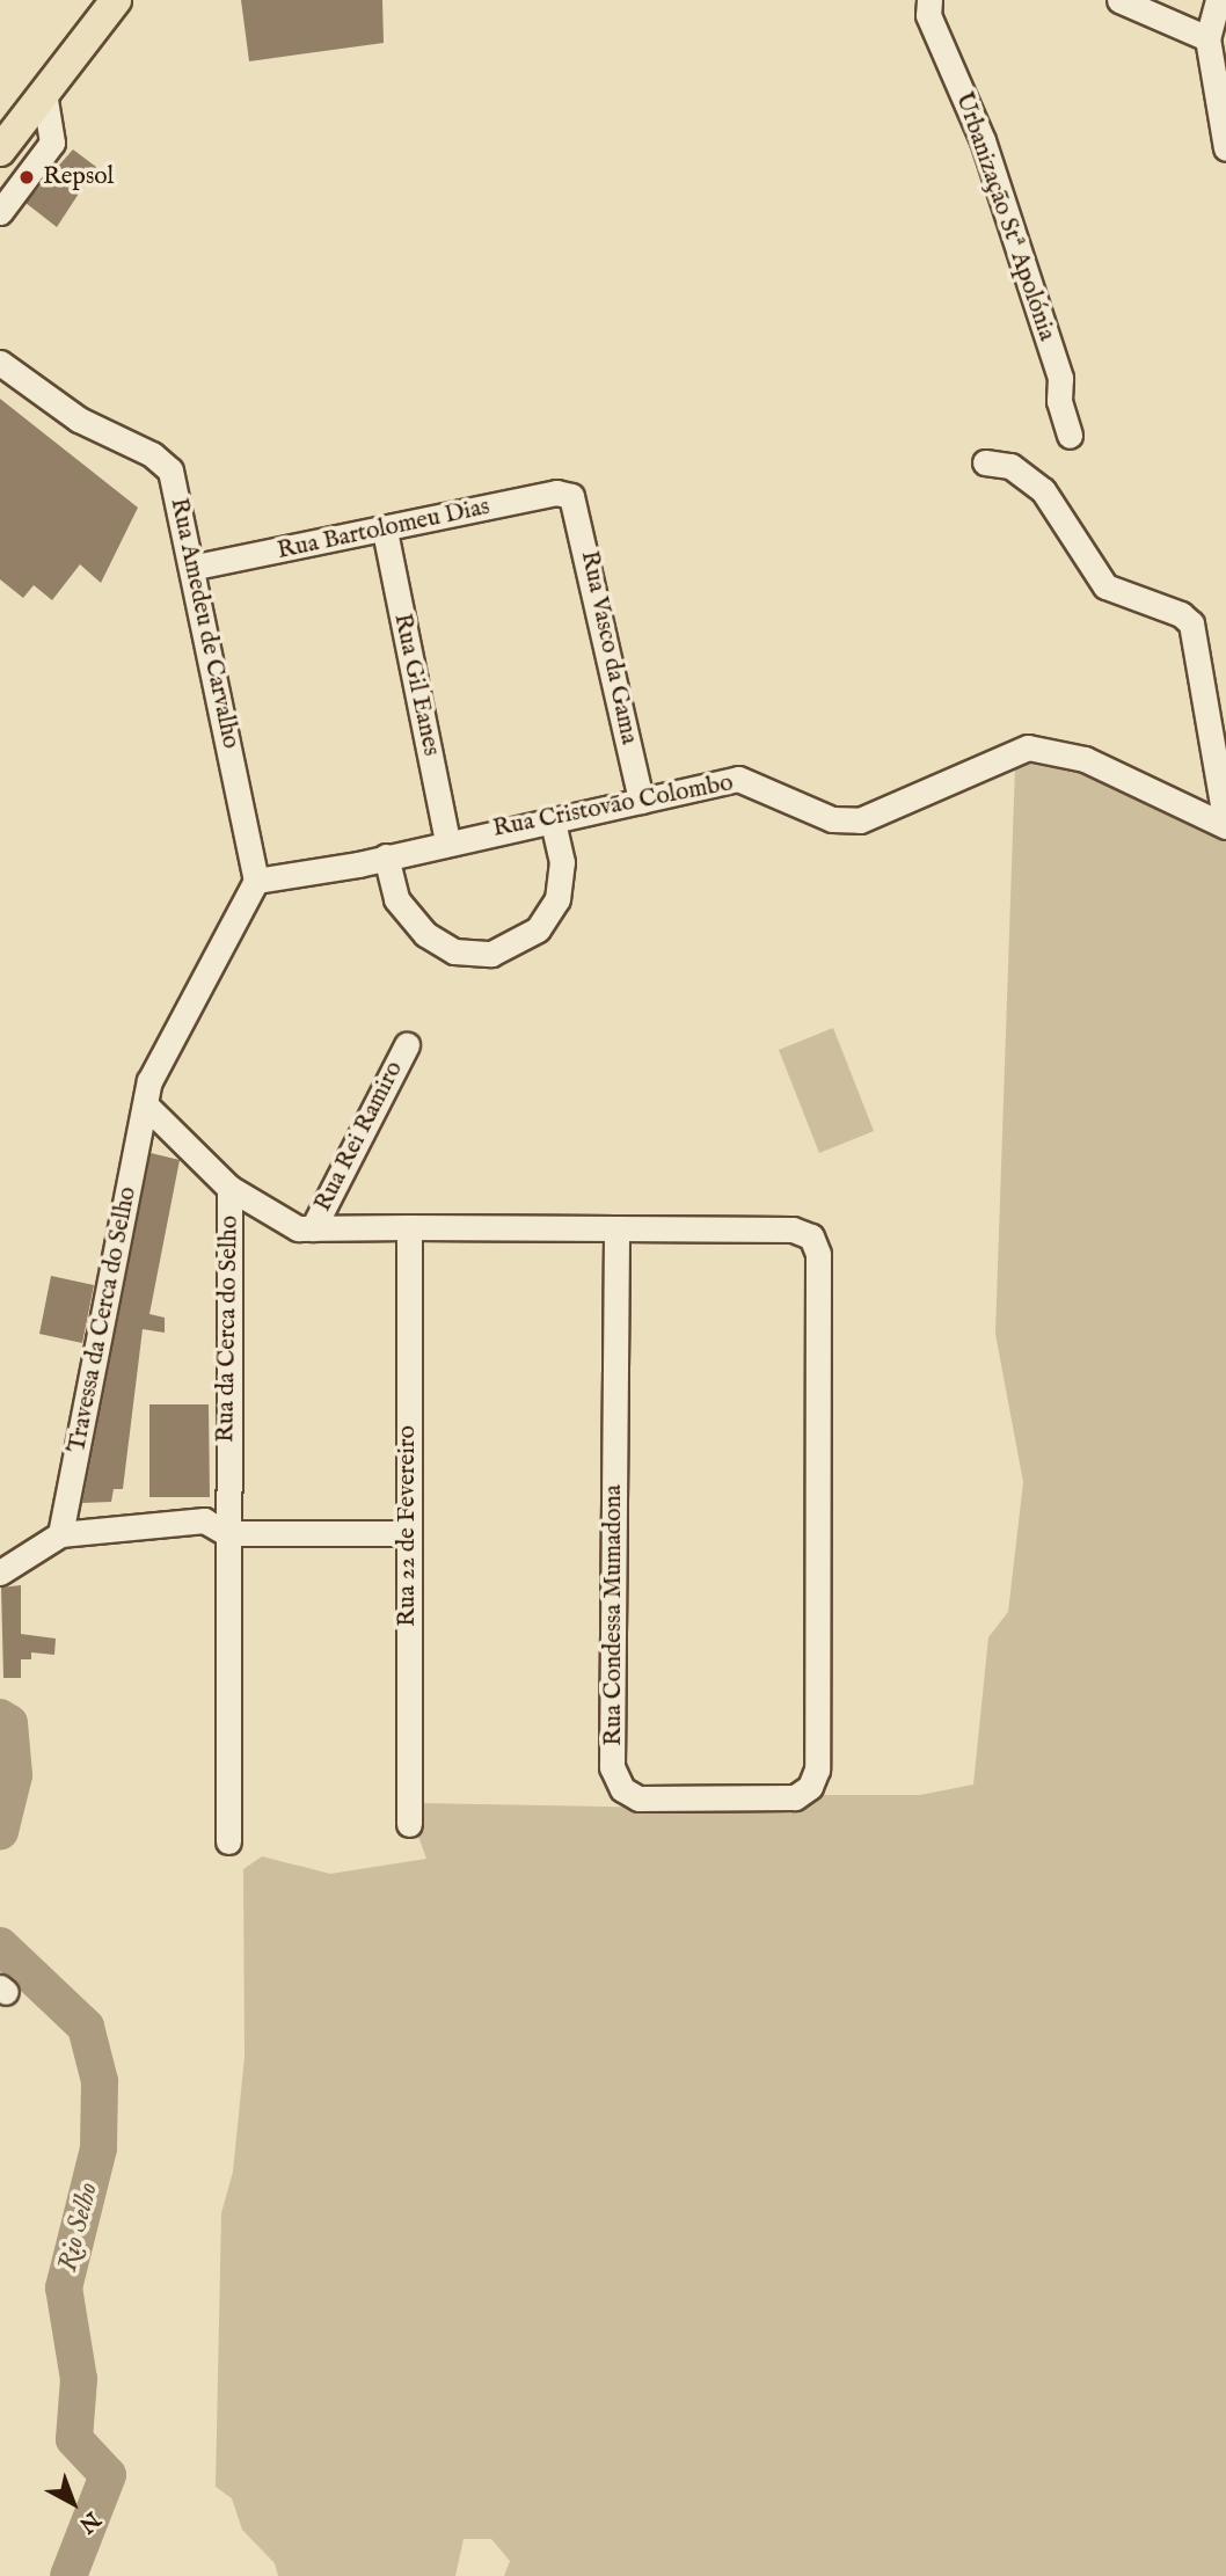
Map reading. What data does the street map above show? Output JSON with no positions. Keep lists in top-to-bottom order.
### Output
{
  "streets": {
    "street": [
      "Urbanização Stª Apolónia",
      "Rua Bartolomeu Dias",
      "Rua Amedeu de Carvalho",
      "Rua Vasco da Gama",
      "Rua Gil Eanes",
      "Rua Cristovão Colombo",
      "Rua Rei Ramiro",
      "Travessa da Cerca do Selho",
      "Rua da Cerca do Selho",
      "Rua 22 de Fevereiro",
      "Rua Condessa Mumadona"
    ]
  },
  "crossings": [
    ["Rua Bartolomeu Dias", "Rua Amedeu de Carvalho"],
    ["Rua Bartolomeu Dias", "Rua Vasco da Gama"],
    ["Rua Bartolomeu Dias", "Rua Gil Eanes"],
    ["Rua Amedeu de Carvalho", "Rua Cristovão Colombo"],
    ["Rua Vasco da Gama", "Rua Cristovão Colombo"],
    ["Rua Gil Eanes", "Rua Cristovão Colombo"],
    ["Travessa da Cerca do Selho", "Rua da Cerca do Selho"]
  ],
  "water": ["Rio Selho"],
  "places": ["Repsol"],
  "north": "bottom right"
}
